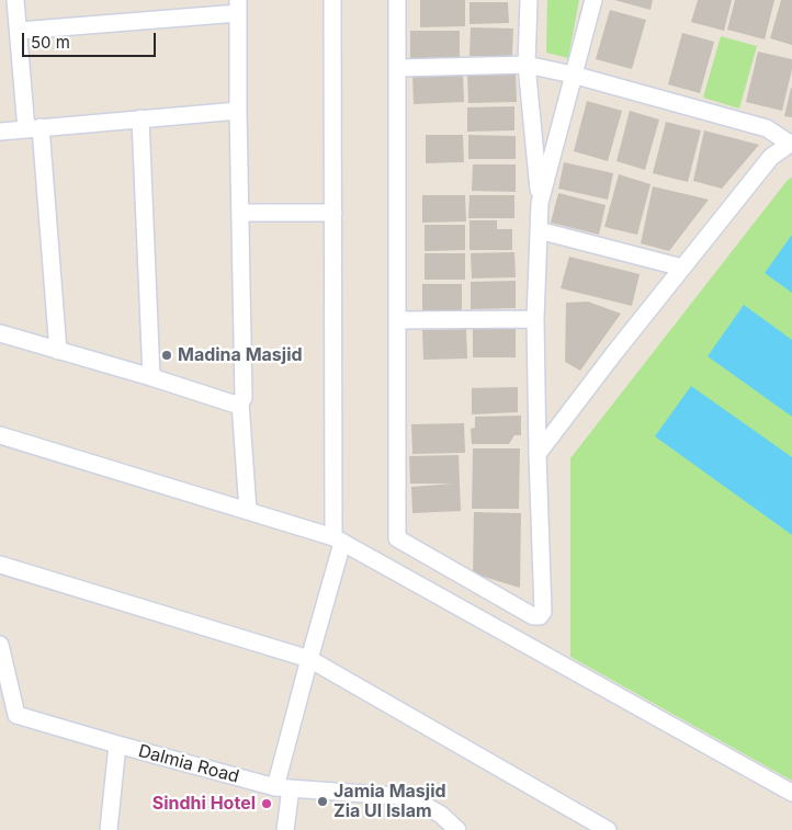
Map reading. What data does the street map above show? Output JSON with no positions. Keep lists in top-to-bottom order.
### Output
{
  "streets": {
    "street": ["Dalmia Road"]
  },
  "places": ["Madina Masjid", "Jamia Masjid Zia Ul Islam", "Sindhi Hotel"],
  "scale_bar": "50 m"
}
